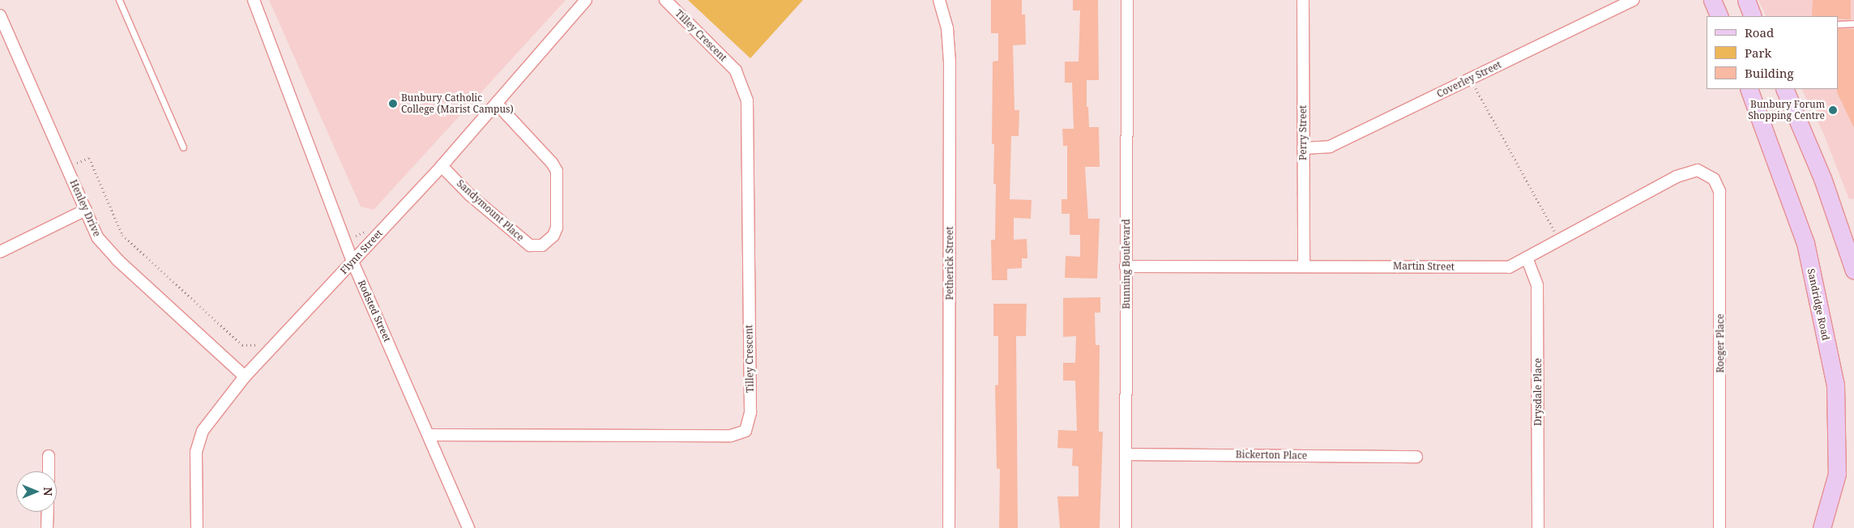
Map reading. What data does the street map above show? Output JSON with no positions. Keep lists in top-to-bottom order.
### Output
{
  "streets": {
    "main road": ["Sandridge Road"],
    "street": [
      "Tilley Crescent",
      "Coverley Street",
      "Perry Street",
      "Henley Drive",
      "Sandymount Place",
      "Flynn Street",
      "Petherick Street",
      "Bunning Boulevard",
      "Martin Street",
      "Rodsted Street",
      "Roeger Place",
      "Drysdale Place",
      "Bickerton Place"
    ]
  },
  "crossings": [
    ["Tilley Crescent", "Rodsted Street"],
    ["Coverley Street", "Perry Street"],
    ["Perry Street", "Martin Street"],
    ["Henley Drive", "Flynn Street"],
    ["Sandymount Place", "Flynn Street"],
    ["Flynn Street", "Rodsted Street"],
    ["Bunning Boulevard", "Martin Street"],
    ["Bunning Boulevard", "Bickerton Place"],
    ["Martin Street", "Roeger Place"],
    ["Martin Street", "Drysdale Place"]
  ],
  "places": ["Bunbury Catholic College (Marist Campus)", "Bunbury Forum Shopping Centre"],
  "legend": ["Road", "Park", "Building"],
  "north": "right"
}
